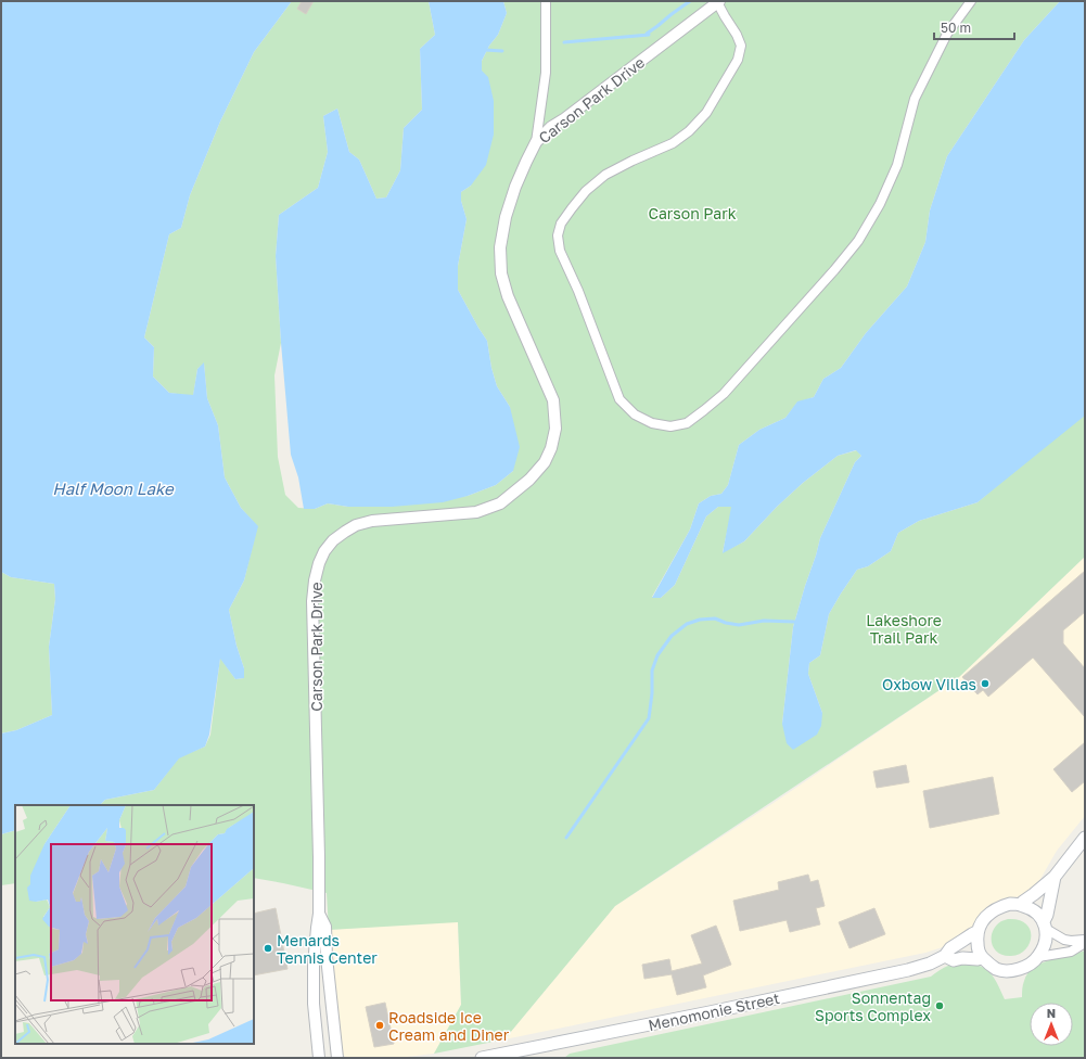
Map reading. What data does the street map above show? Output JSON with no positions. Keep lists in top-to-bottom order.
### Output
{
  "streets": {
    "main road": ["Menomonie Street"],
    "street": ["Carson Park Drive"]
  },
  "water": ["Half Moon Lake"],
  "parks": ["Carson Park", "Lakeshore Trail Park"],
  "places": [
    "Oxbow Villas",
    "Menards Tennis Center",
    "Sonnentag Sports Complex",
    "Roadside Ice Cream and Diner"
  ],
  "scale_bar": "50 m",
  "north": "top"
}
